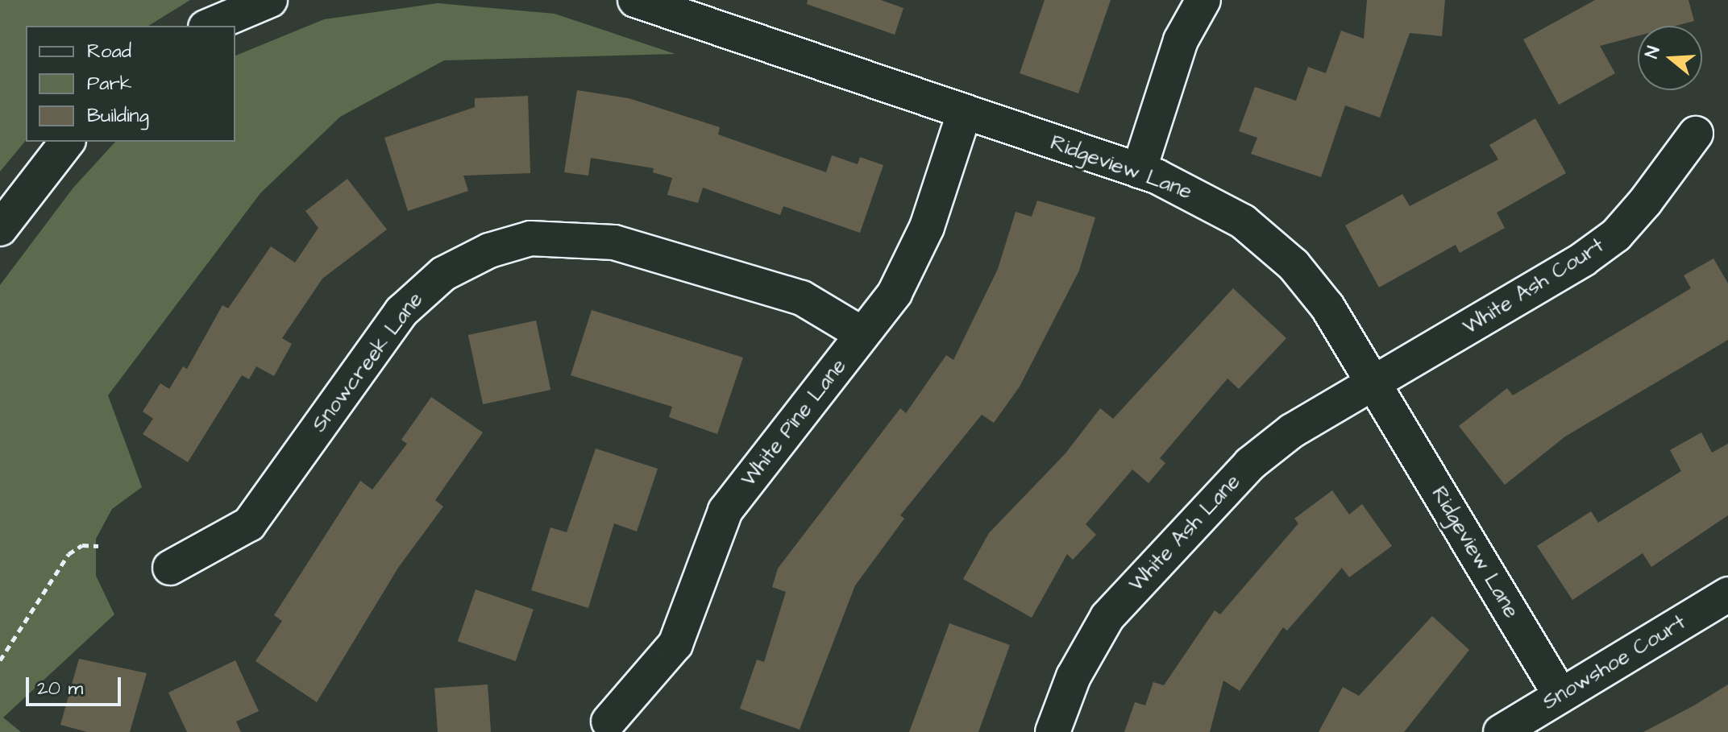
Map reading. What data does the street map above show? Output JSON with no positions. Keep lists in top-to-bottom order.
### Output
{
  "streets": {
    "street": [
      "Ridgeview Lane",
      "White Ash Court",
      "Snowcreek Lane",
      "White Pine Lane",
      "White Ash Lane",
      "Snowshoe Court"
    ]
  },
  "crossings": [
    ["Ridgeview Lane", "White Ash Court"],
    ["Ridgeview Lane", "White Pine Lane"],
    ["Ridgeview Lane", "White Ash Lane"],
    ["Ridgeview Lane", "Snowshoe Court"],
    ["White Ash Court", "White Ash Lane"],
    ["Snowcreek Lane", "White Pine Lane"]
  ],
  "legend": ["Road", "Park", "Building"],
  "scale_bar": "20 m",
  "north": "left"
}
